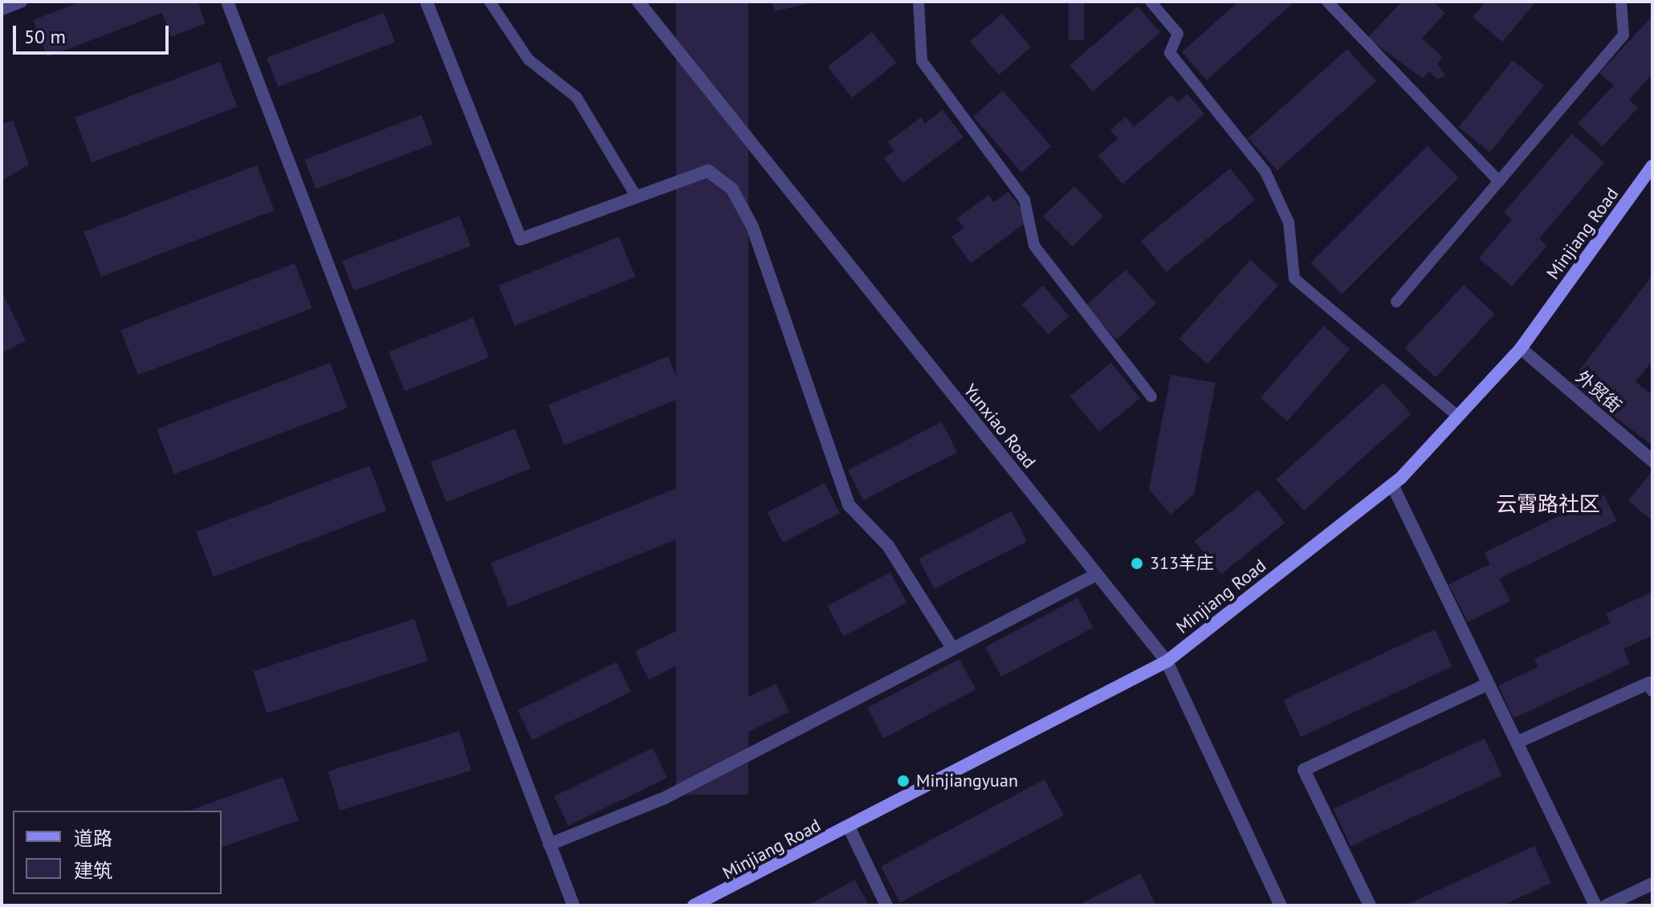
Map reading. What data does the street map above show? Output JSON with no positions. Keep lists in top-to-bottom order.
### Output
{
  "streets": {
    "street": ["Minjiang Road", "外贸街", "Yunxiao Road"]
  },
  "crossings": [
    ["Minjiang Road", "外贸街"],
    ["Minjiang Road", "Yunxiao Road"]
  ],
  "districts": ["云霄路社区"],
  "places": ["313羊庄", "Minjiangyuan"],
  "legend": ["道路", "建筑"],
  "scale_bar": "50 m"
}
